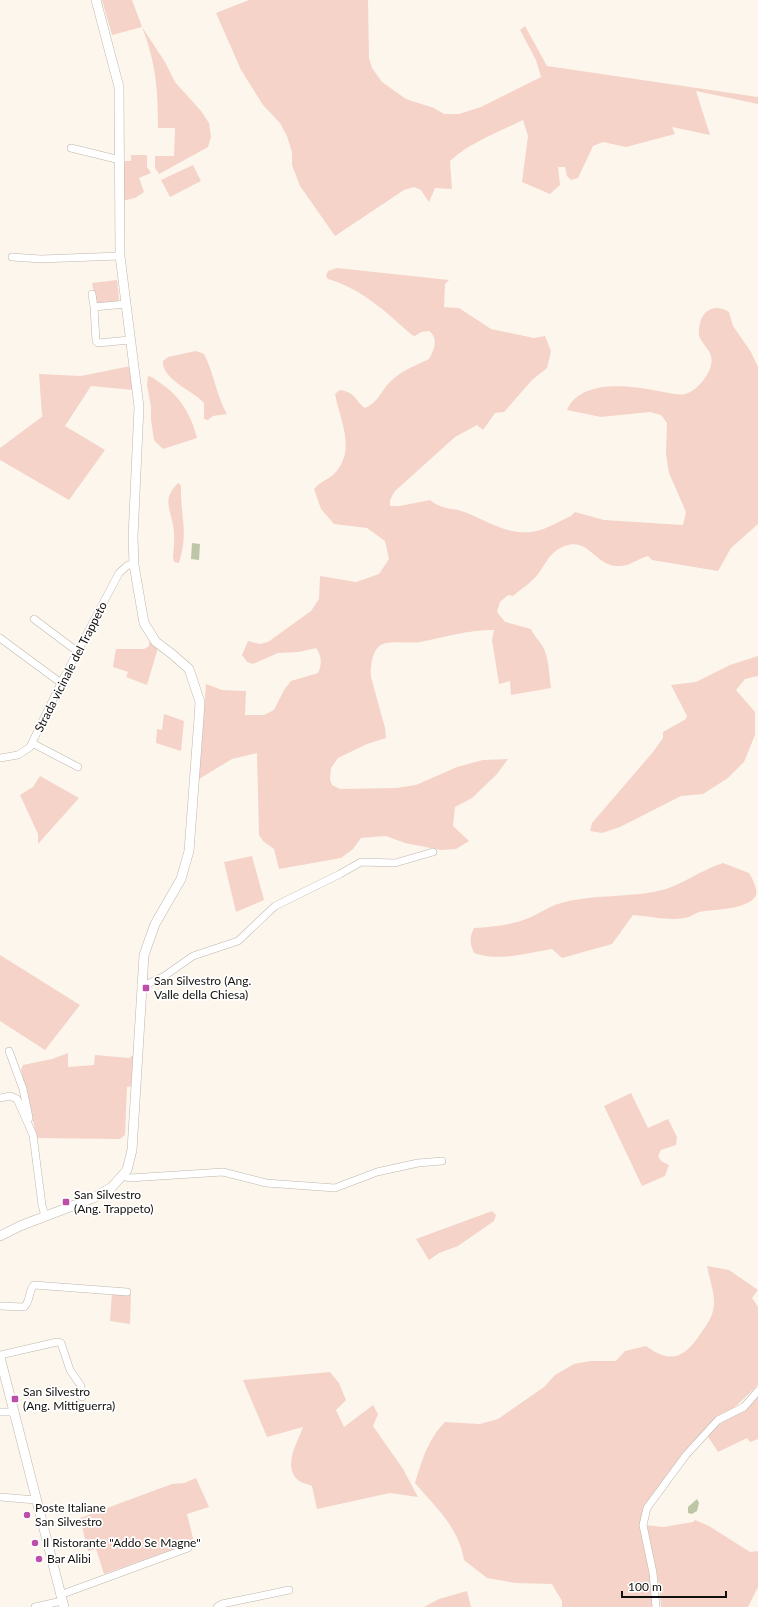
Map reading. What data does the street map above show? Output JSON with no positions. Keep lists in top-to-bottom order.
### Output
{
  "streets": {
    "street": ["Strada vicinale del Trappeto"]
  },
  "places": {
    "transit": ["San Silvestro (Ang. Valle della Chiesa)", "San Silvestro (Ang. Trappeto)", "San Silvestro (Ang. Mittiguerra)"],
    "other": ["Poste Italiane San Silvestro", "Il Ristorante \"Addo Se Magne\"", "Bar Alibi"]
  },
  "scale_bar": "100 m"
}
